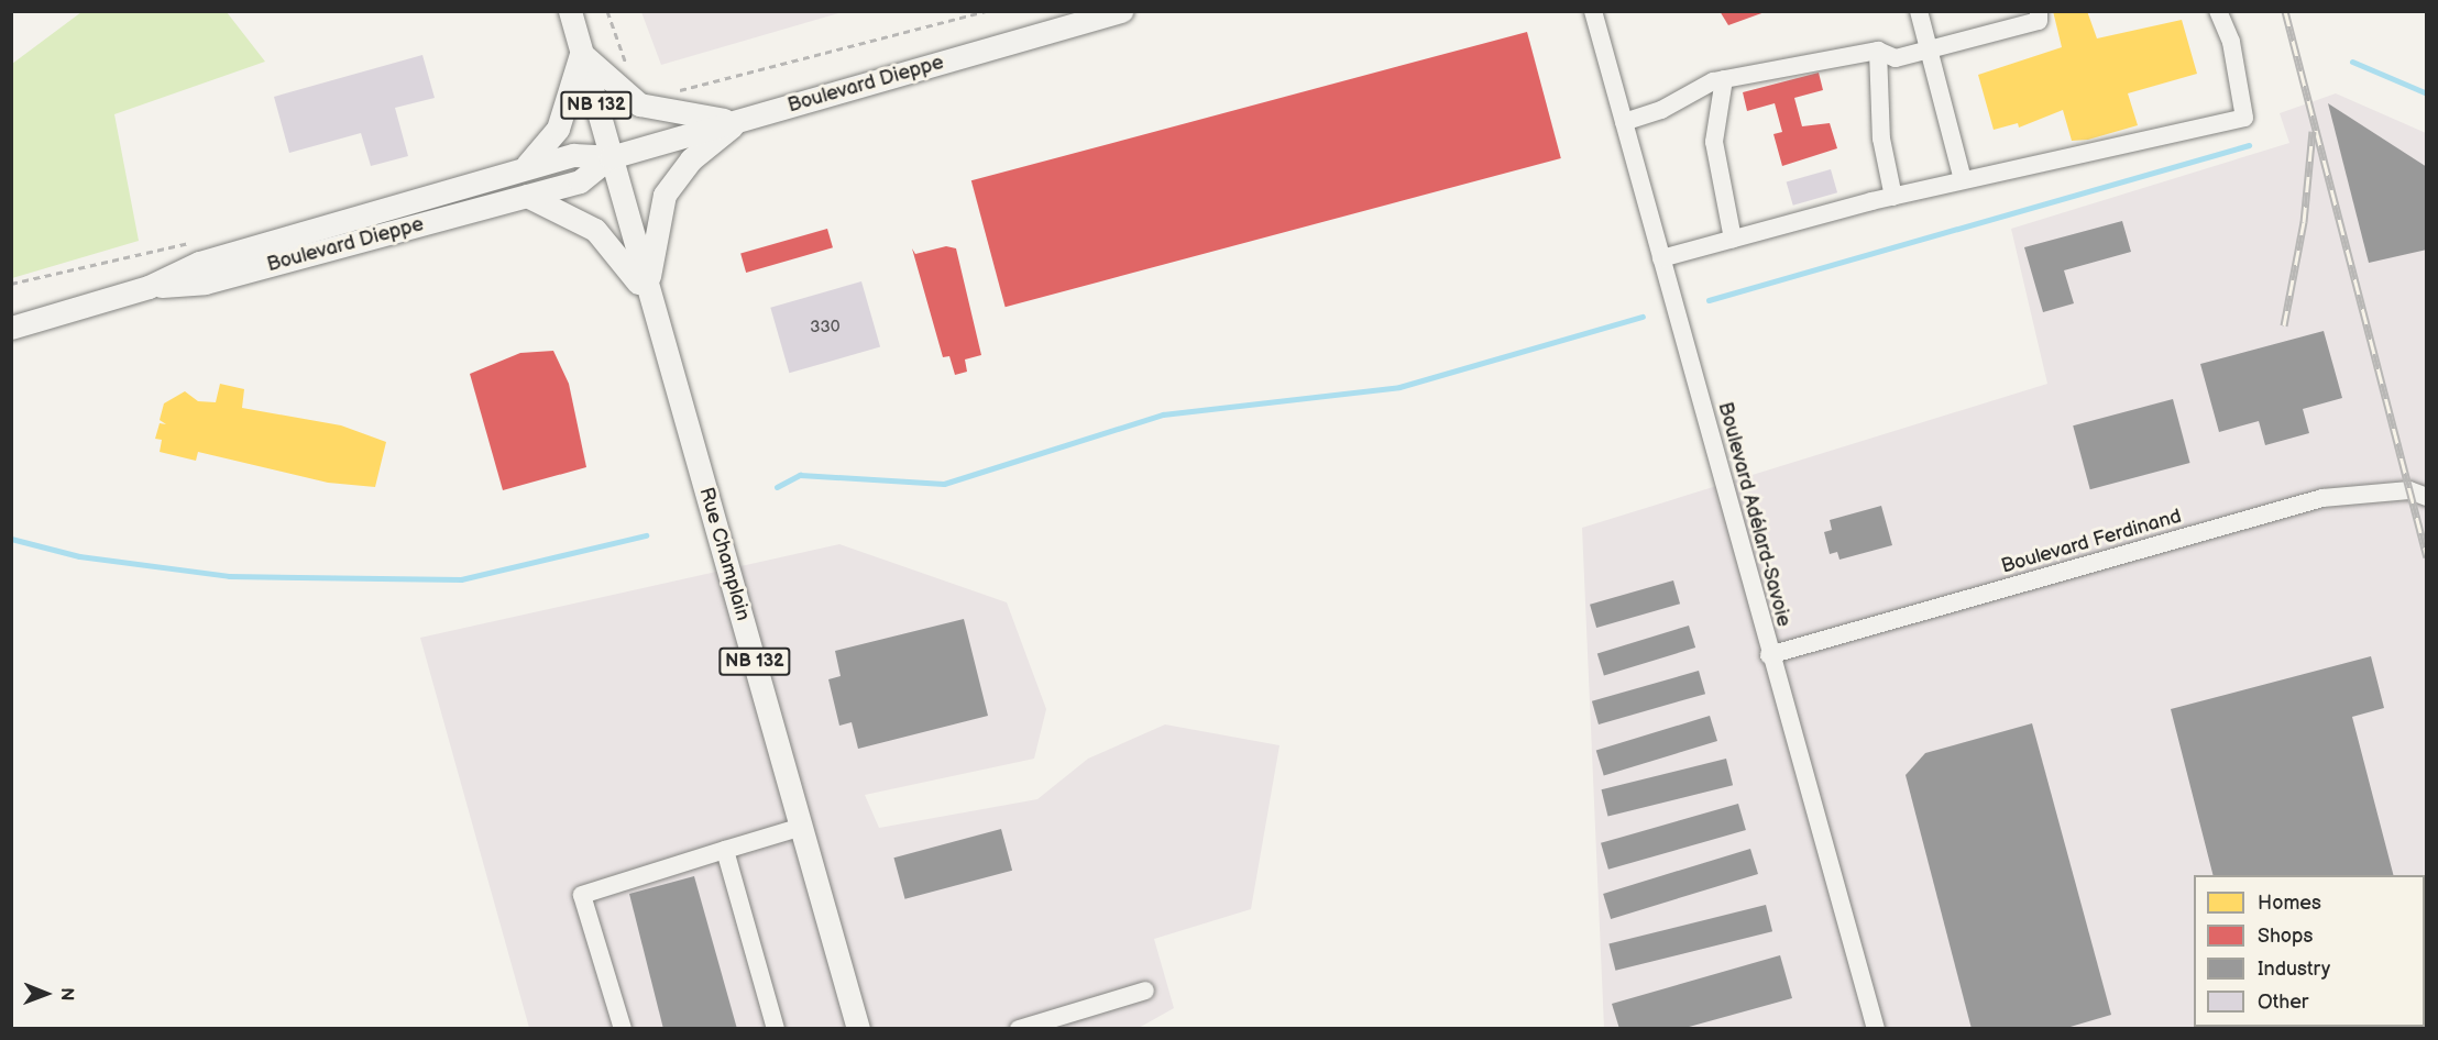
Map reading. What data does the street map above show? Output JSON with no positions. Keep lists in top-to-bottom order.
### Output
{
  "streets": {
    "main road": ["Boulevard Dieppe", "NB 132", "Rue Champlain"],
    "street": ["Boulevard Adélard-Savoie", "Boulevard Ferdinand"]
  },
  "crossings": [
    ["Boulevard Dieppe", "NB 132"],
    ["Boulevard Dieppe", "Rue Champlain"],
    ["NB 132", "Rue Champlain"],
    ["Boulevard Adélard-Savoie", "Boulevard Ferdinand"]
  ],
  "house_numbers": ["330"],
  "legend": [
    "Homes",
    "Shops",
    "Industry",
    "Other"
  ],
  "north": "right"
}
